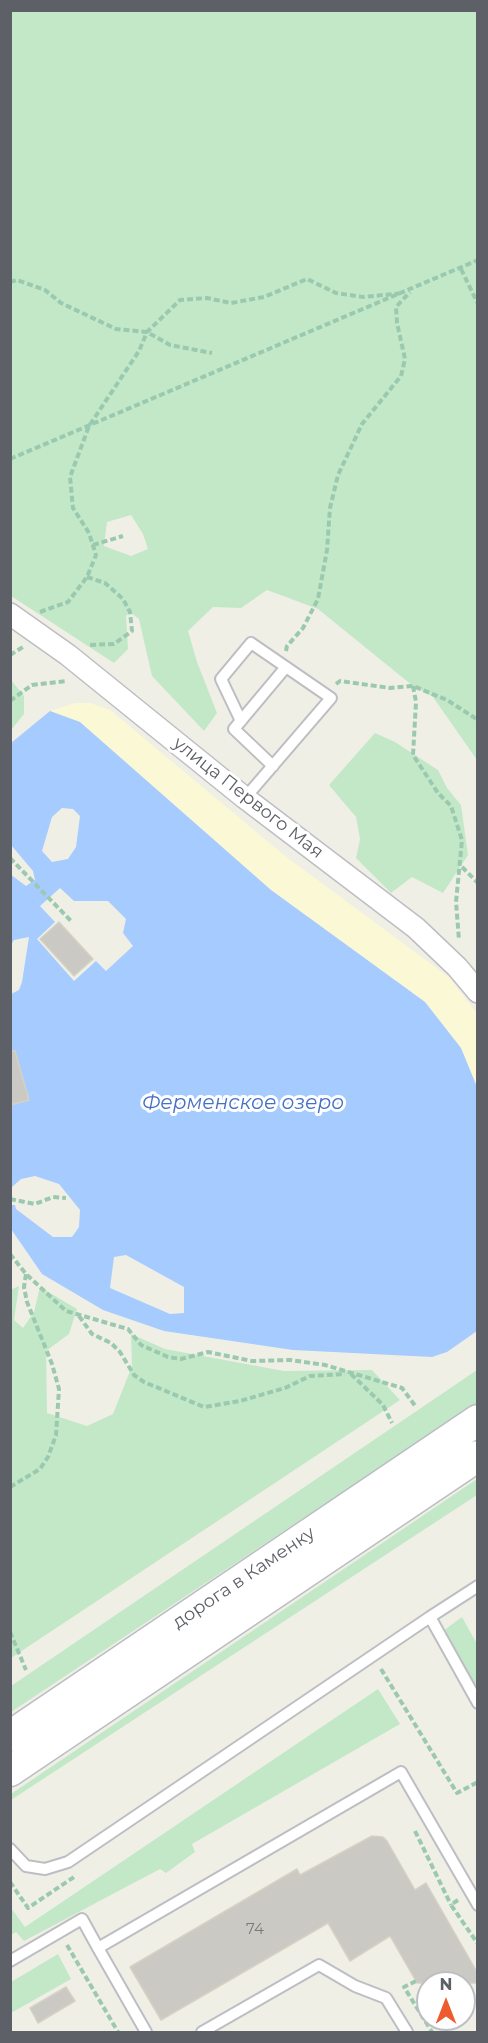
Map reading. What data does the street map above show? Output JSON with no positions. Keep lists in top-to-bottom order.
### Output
{
  "streets": {
    "main road": ["дорога в Каменку"],
    "street": ["улица Первого Мая"]
  },
  "water": ["Ферменское озеро"],
  "house_numbers": ["74"],
  "north": "top"
}
